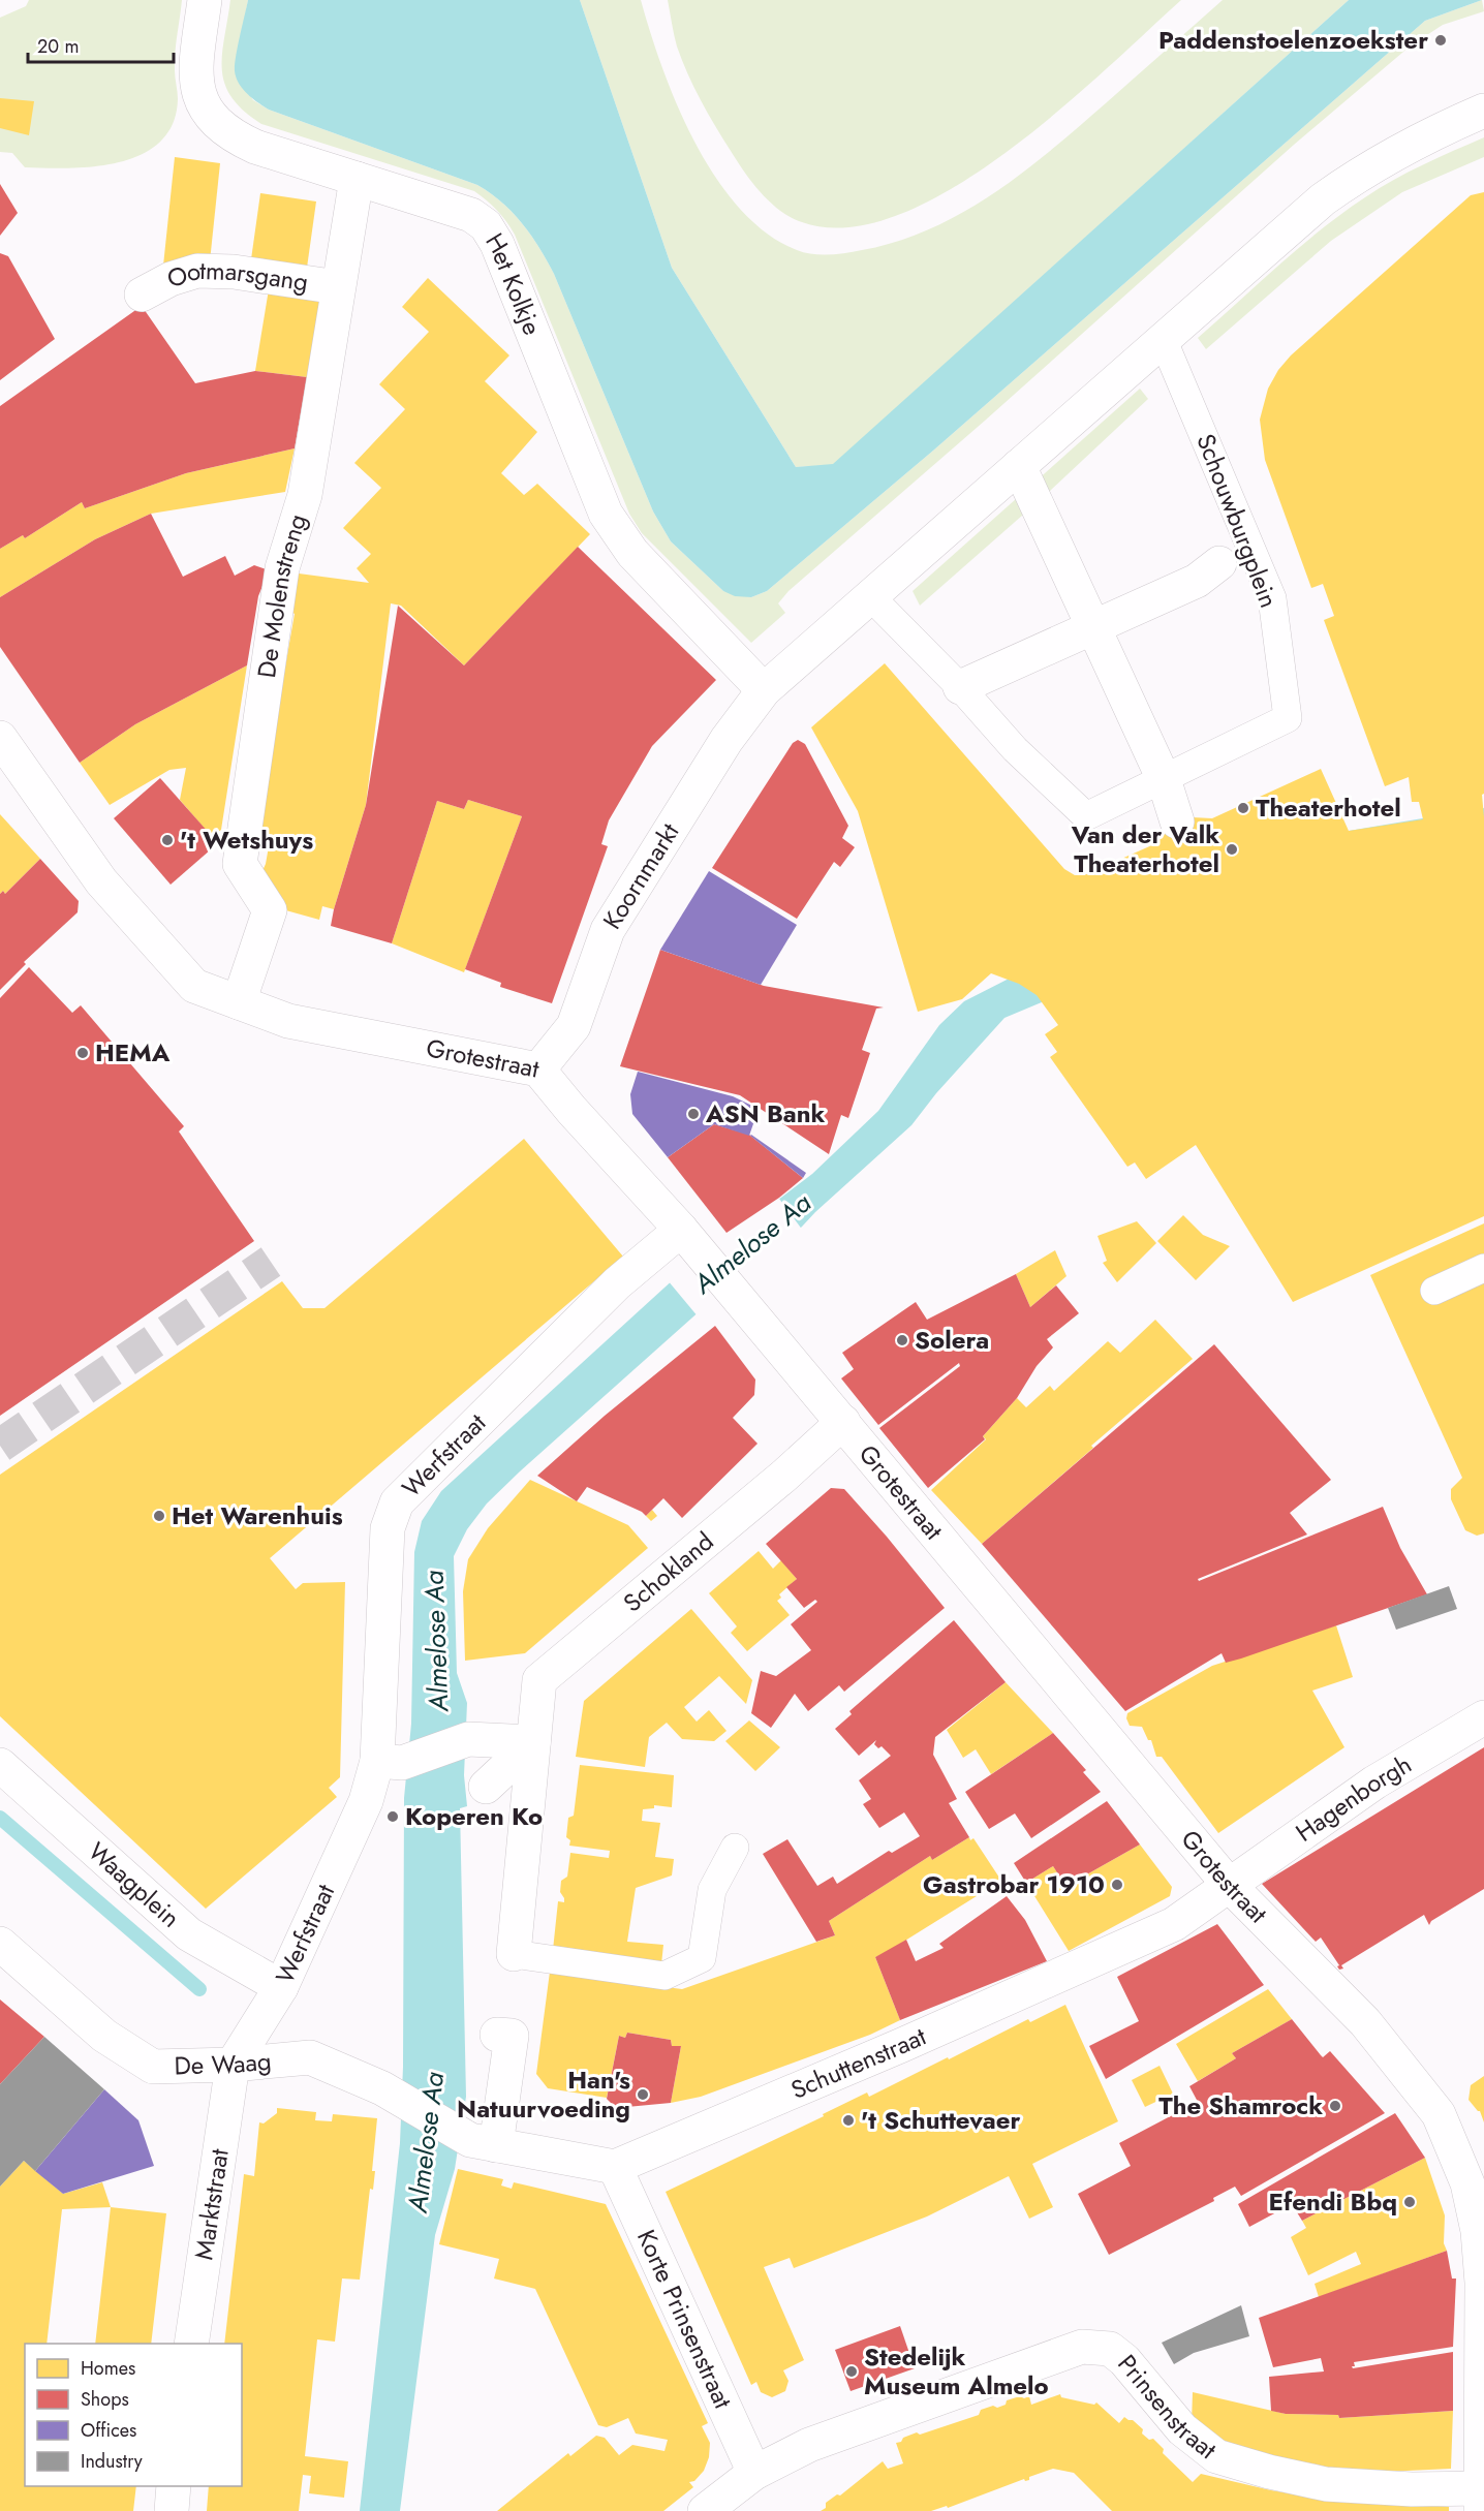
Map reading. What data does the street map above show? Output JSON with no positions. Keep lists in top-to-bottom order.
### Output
{
  "streets": {
    "street": [
      "Ootmarsgang",
      "Het Kolkje",
      "Schouwburgplein",
      "De Molenstreng",
      "Koornmarkt",
      "Grotestraat",
      "Werfstraat",
      "Schokland",
      "Hagenborgh",
      "Waagplein",
      "De Waag",
      "Schuttenstraat",
      "Marktstraat",
      "Korte Prinsenstraat",
      "Prinsenstraat"
    ]
  },
  "crossings": [
    ["Ootmarsgang", "De Molenstreng"],
    ["Het Kolkje", "De Molenstreng"],
    ["Het Kolkje", "Koornmarkt"],
    ["De Molenstreng", "Grotestraat"],
    ["Koornmarkt", "Grotestraat"],
    ["Grotestraat", "Werfstraat"],
    ["Grotestraat", "Schokland"],
    ["Grotestraat", "Hagenborgh"],
    ["Grotestraat", "Schuttenstraat"],
    ["Grotestraat", "Prinsenstraat"],
    ["Werfstraat", "Waagplein"],
    ["Werfstraat", "De Waag"],
    ["Werfstraat", "Marktstraat"],
    ["Hagenborgh", "Schuttenstraat"],
    ["De Waag", "Marktstraat"],
    ["Schuttenstraat", "Korte Prinsenstraat"],
    ["Korte Prinsenstraat", "Prinsenstraat"]
  ],
  "water": ["Almelose Aa"],
  "places": [
    "Paddenstoelenzoekster",
    "Theaterhotel",
    "'t Wetshuys",
    "Van der Valk Theaterhotel",
    "HEMA",
    "ASN Bank",
    "Solera",
    "Het Warenhuis",
    "Koperen Ko",
    "Gastrobar 1910",
    "Han's Natuurvoeding",
    "The Shamrock",
    "'t Schuttevaer",
    "Efendi Bbq",
    "Stedelijk Museum Almelo"
  ],
  "legend": [
    "Homes",
    "Shops",
    "Offices",
    "Industry"
  ],
  "scale_bar": "20 m"
}
